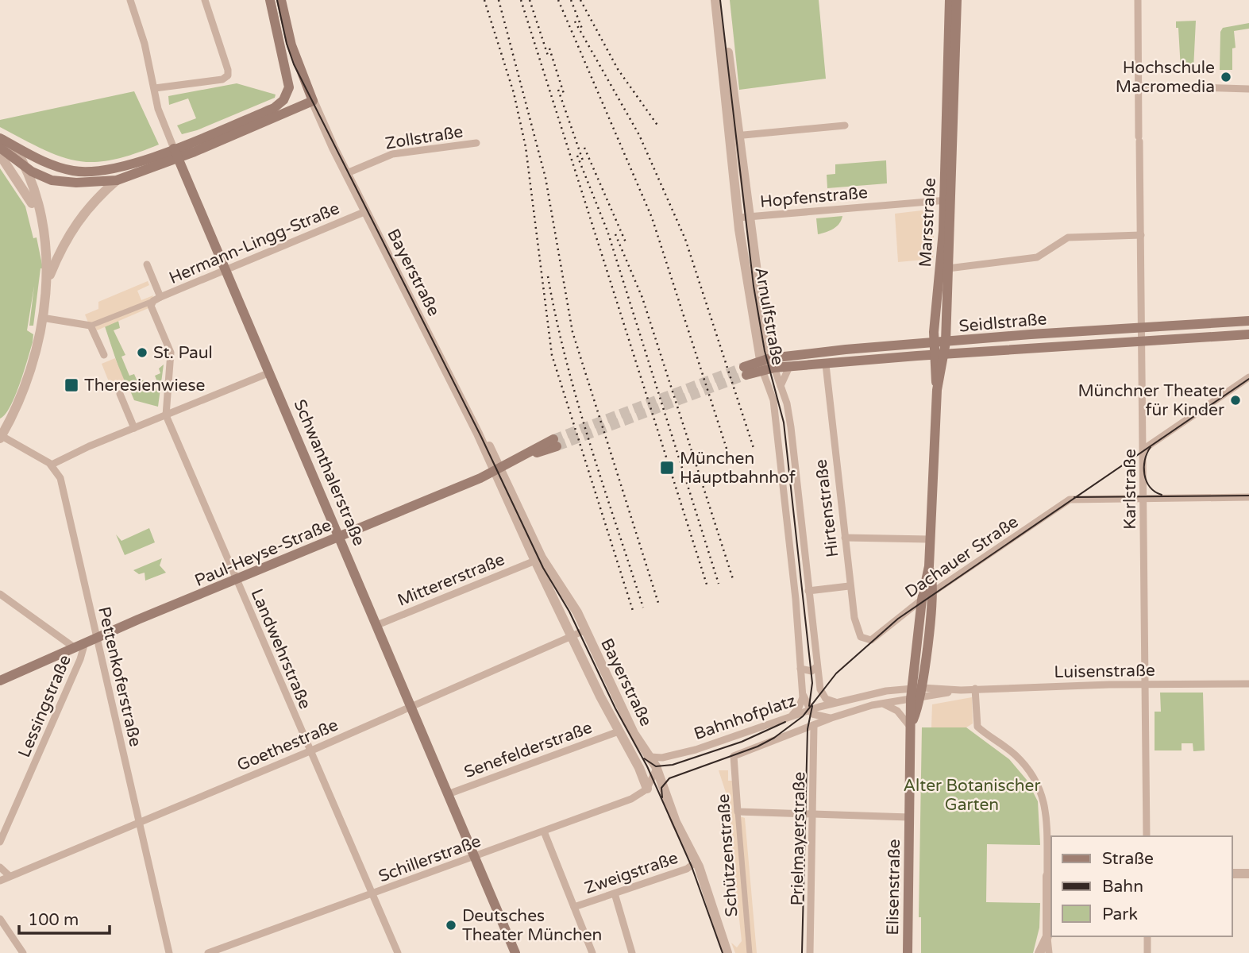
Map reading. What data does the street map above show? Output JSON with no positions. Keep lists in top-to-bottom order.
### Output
{
  "streets": {
    "main road": [
      "Marsstraße",
      "Bayerstraße",
      "Seidlstraße",
      "Schwanthalerstraße",
      "Paul-Heyse-Straße",
      "Elisenstraße"
    ],
    "street": [
      "Zollstraße",
      "Hopfenstraße",
      "Hermann-Lingg-Straße",
      "Arnulfstraße",
      "Karlstraße",
      "Hirtenstraße",
      "Dachauer Straße",
      "Mittererstraße",
      "Landwehrstraße",
      "Luisenstraße",
      "Pettenkoferstraße",
      "Lessingstraße",
      "Bahnhofplatz",
      "Goethestraße",
      "Senefelderstraße",
      "Prielmayerstraße",
      "Schützenstraße",
      "Schillerstraße",
      "Zweigstraße"
    ]
  },
  "crossings": [
    ["Zollstraße", "Bayerstraße"],
    ["Hopfenstraße", "Marsstraße"],
    ["Hopfenstraße", "Arnulfstraße"],
    ["Marsstraße", "Seidlstraße"],
    ["Marsstraße", "Dachauer Straße"],
    ["Marsstraße", "Elisenstraße"],
    ["Hermann-Lingg-Straße", "Bayerstraße"],
    ["Hermann-Lingg-Straße", "Schwanthalerstraße"],
    ["Bayerstraße", "Paul-Heyse-Straße"],
    ["Bayerstraße", "Mittererstraße"],
    ["Bayerstraße", "Bahnhofplatz"],
    ["Bayerstraße", "Goethestraße"],
    ["Bayerstraße", "Senefelderstraße"],
    ["Bayerstraße", "Schillerstraße"],
    ["Bayerstraße", "Zweigstraße"],
    ["Arnulfstraße", "Seidlstraße"],
    ["Arnulfstraße", "Luisenstraße"],
    ["Arnulfstraße", "Bahnhofplatz"],
    ["Seidlstraße", "Karlstraße"],
    ["Seidlstraße", "Hirtenstraße"],
    ["Schwanthalerstraße", "Paul-Heyse-Straße"],
    ["Schwanthalerstraße", "Mittererstraße"],
    ["Schwanthalerstraße", "Goethestraße"],
    ["Schwanthalerstraße", "Senefelderstraße"],
    ["Schwanthalerstraße", "Schillerstraße"],
    ["Karlstraße", "Dachauer Straße"],
    ["Karlstraße", "Luisenstraße"],
    ["Hirtenstraße", "Dachauer Straße"],
    ["Paul-Heyse-Straße", "Landwehrstraße"],
    ["Paul-Heyse-Straße", "Pettenkoferstraße"],
    ["Paul-Heyse-Straße", "Lessingstraße"],
    ["Dachauer Straße", "Elisenstraße"],
    ["Landwehrstraße", "Goethestraße"],
    ["Landwehrstraße", "Schillerstraße"],
    ["Luisenstraße", "Bahnhofplatz"],
    ["Luisenstraße", "Elisenstraße"],
    ["Pettenkoferstraße", "Goethestraße"],
    ["Bahnhofplatz", "Prielmayerstraße"],
    ["Bahnhofplatz", "Schützenstraße"]
  ],
  "parks": ["Alter Botanischer Garten"],
  "places": {
    "other": [
      "Hochschule Macromedia",
      "St. Paul",
      "Münchner Theater für Kinder",
      "Deutsches Theater München"
    ],
    "transit": ["Theresienwiese", "München Hauptbahnhof"]
  },
  "legend": ["Straße", "Bahn", "Park"],
  "scale_bar": "100 m"
}
